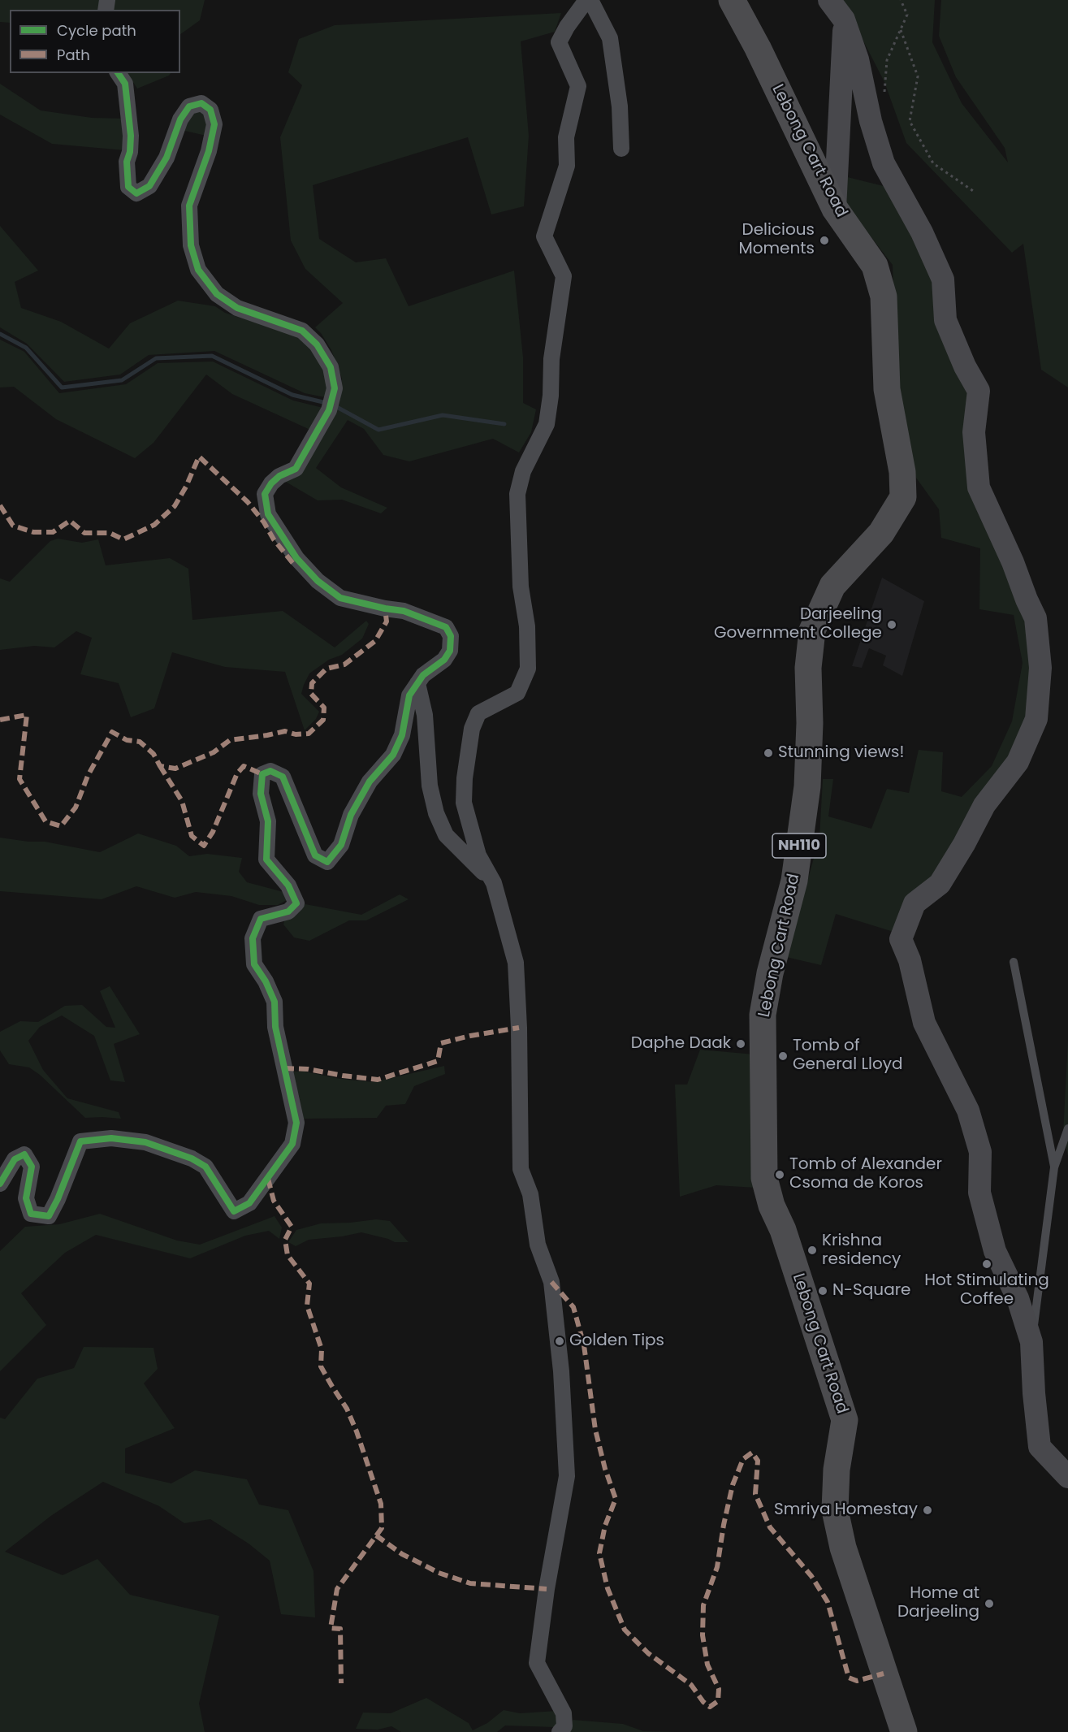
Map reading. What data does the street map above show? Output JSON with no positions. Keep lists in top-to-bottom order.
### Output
{
  "streets": {
    "highway": ["Lebong Cart Road", "NH110"]
  },
  "places": [
    "Delicious Moments",
    "Darjeeling Government College",
    "Stunning views!",
    "Daphe Daak",
    "Tomb of General Lloyd",
    "Tomb of Alexander Csoma de Koros",
    "Krishna residency",
    "Hot Stimulating Coffee",
    "N-Square",
    "Golden Tips",
    "Smriya Homestay",
    "Home at Darjeeling"
  ],
  "legend": ["Cycle path", "Path"]
}
